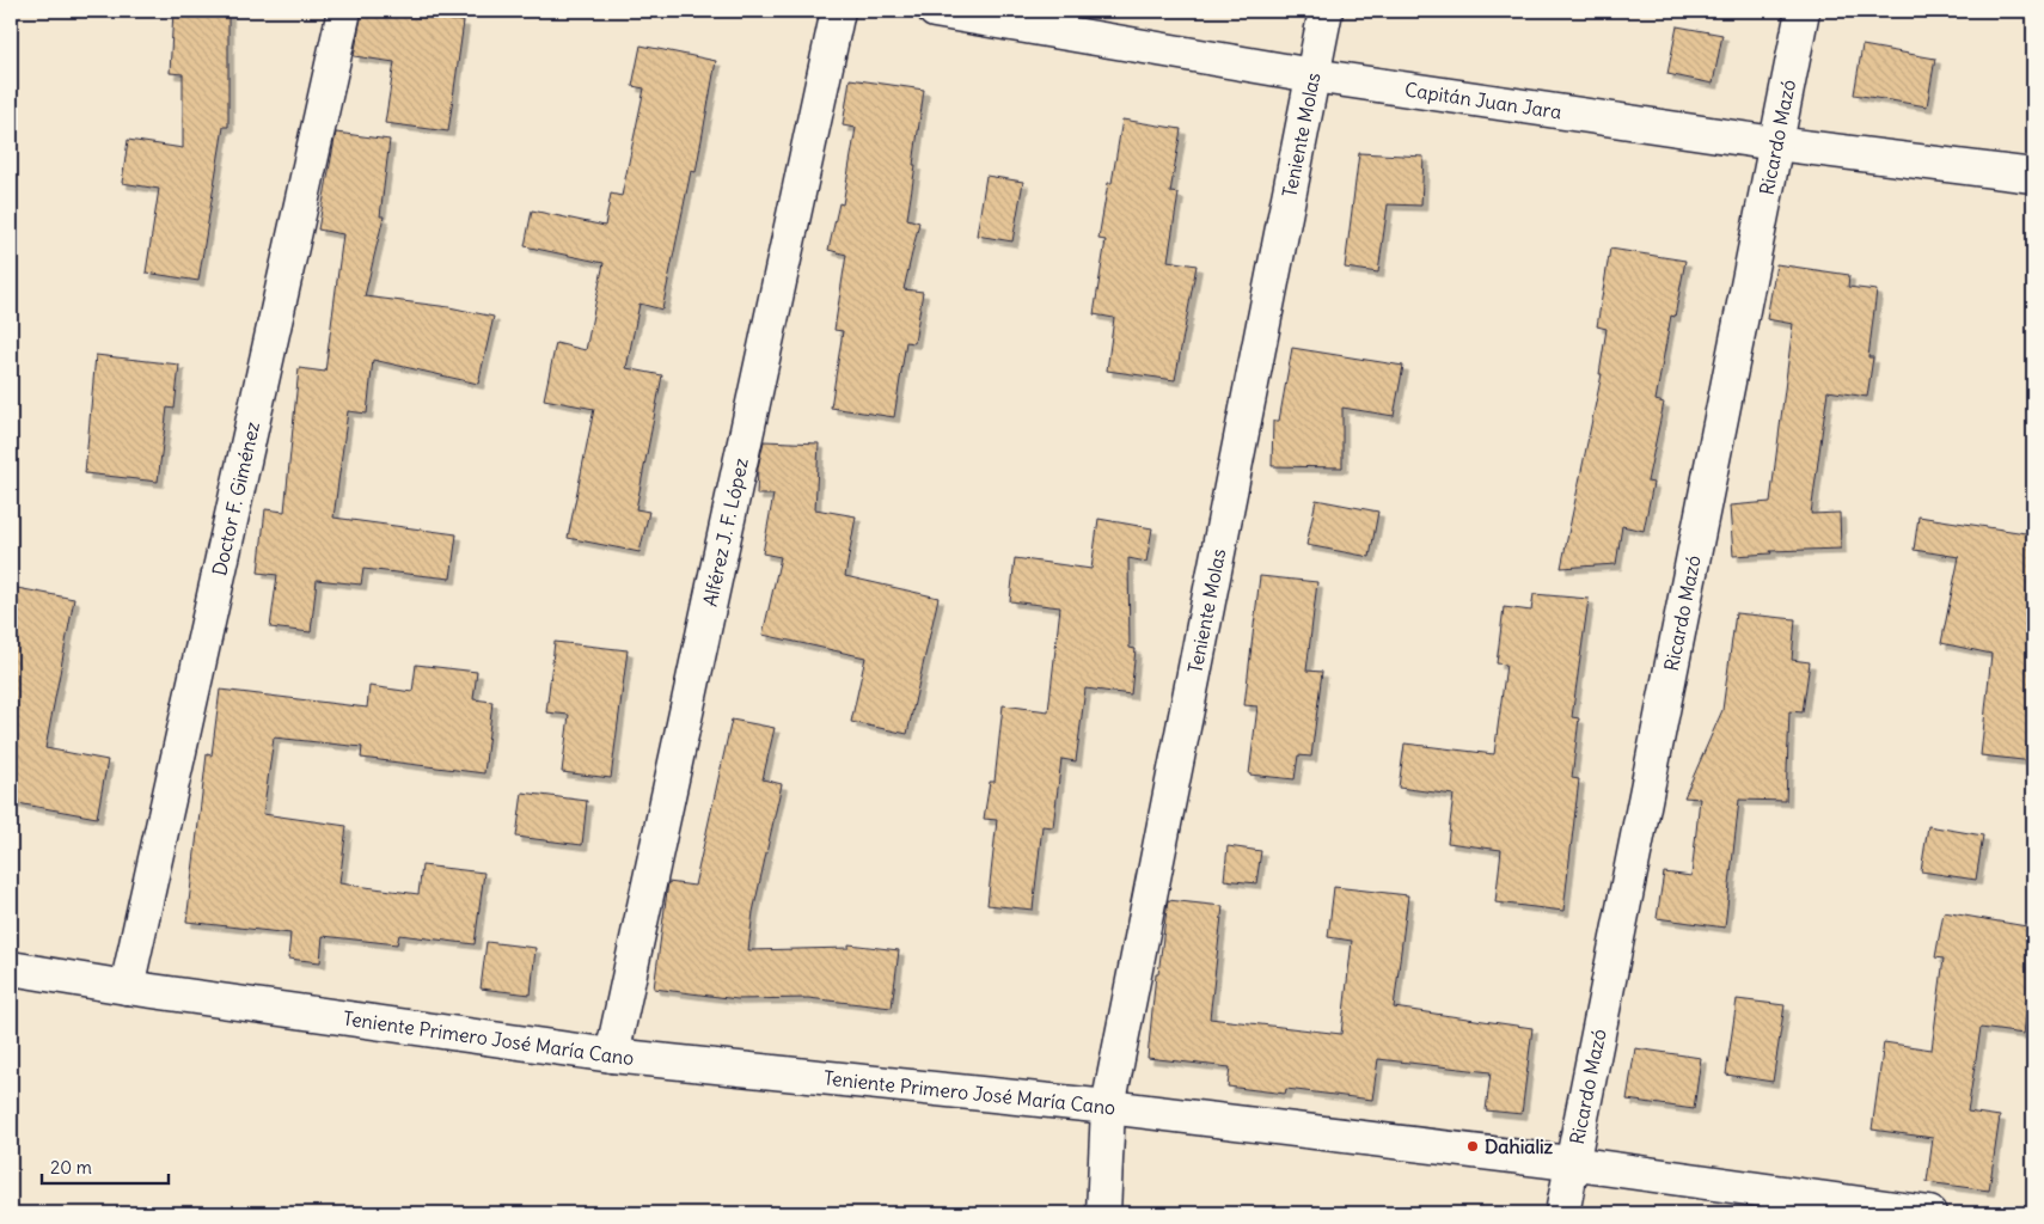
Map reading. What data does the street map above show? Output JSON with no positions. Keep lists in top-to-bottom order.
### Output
{
  "streets": {
    "street": [
      "Capitán Juan Jara",
      "Teniente Molas",
      "Ricardo Mazó",
      "Doctor F. Giménez",
      "Alférez J. F. López",
      "Teniente Primero José María Cano"
    ]
  },
  "crossings": [
    ["Capitán Juan Jara", "Teniente Molas"],
    ["Capitán Juan Jara", "Ricardo Mazó"],
    ["Teniente Molas", "Teniente Primero José María Cano"],
    ["Ricardo Mazó", "Teniente Primero José María Cano"],
    ["Doctor F. Giménez", "Teniente Primero José María Cano"],
    ["Alférez J. F. López", "Teniente Primero José María Cano"]
  ],
  "places": ["Dahializ"],
  "scale_bar": "20 m"
}
